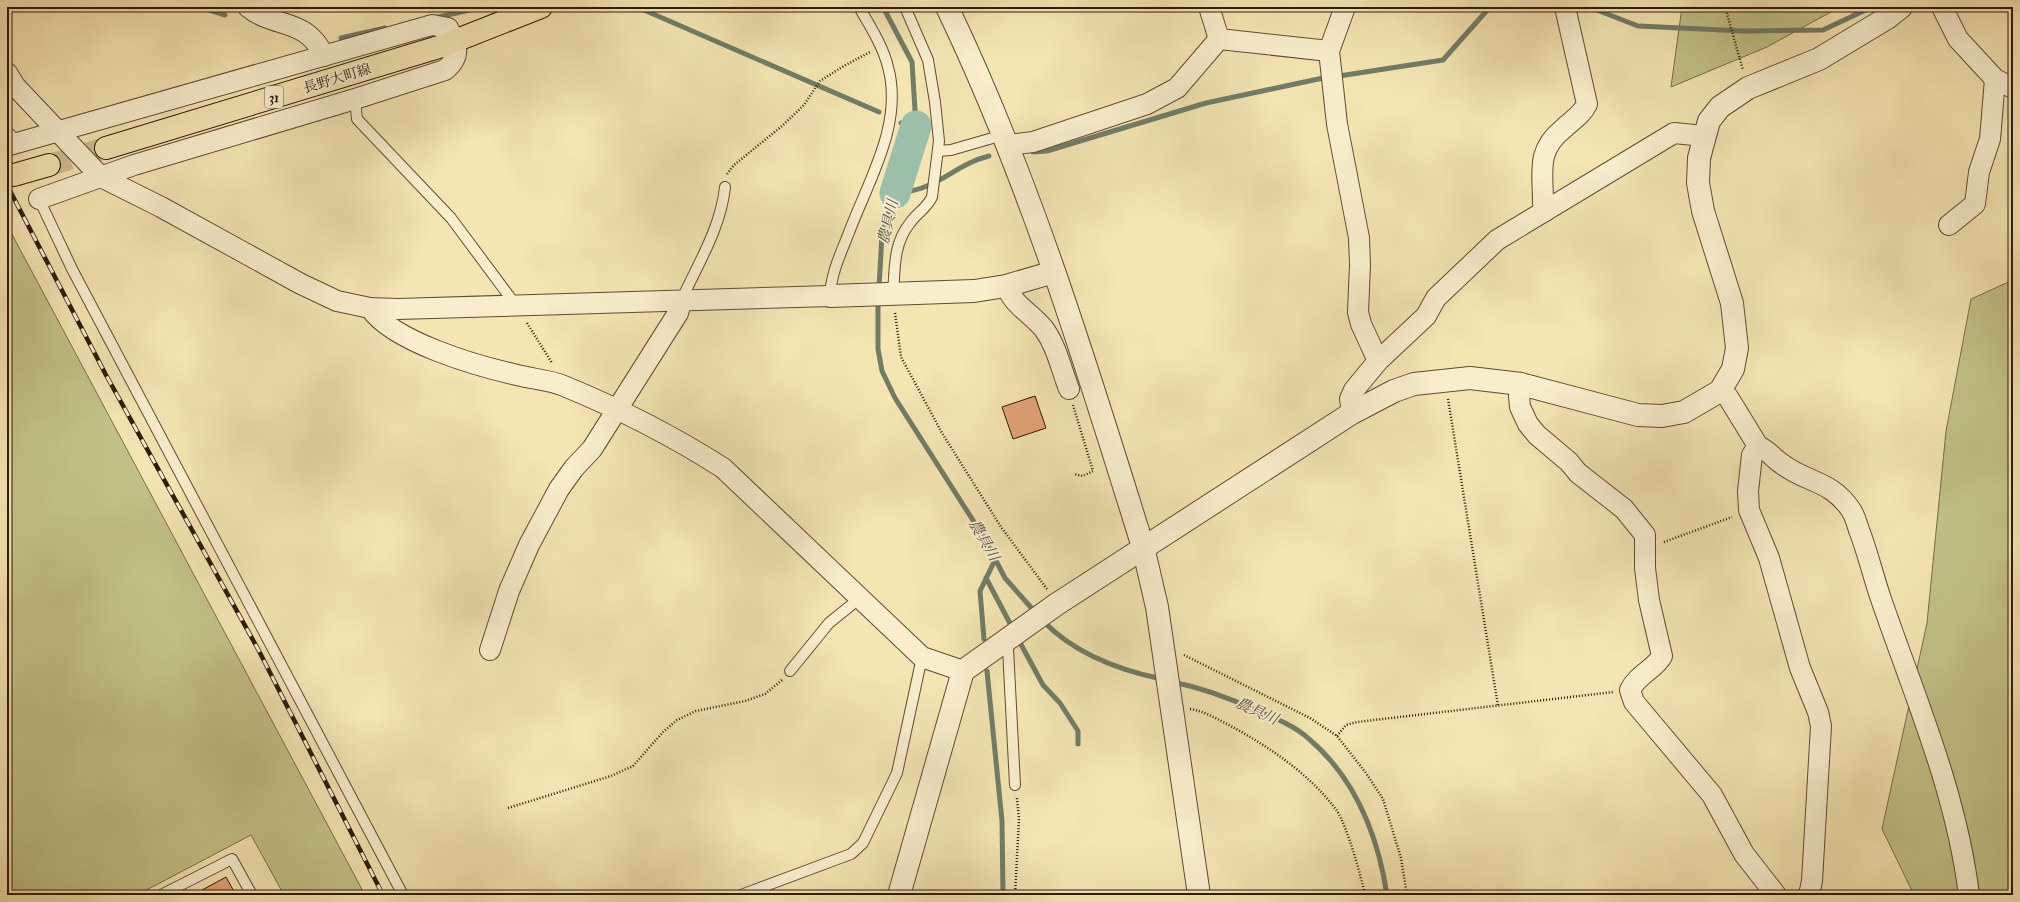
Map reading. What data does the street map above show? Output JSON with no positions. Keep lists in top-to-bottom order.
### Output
{
  "streets": {
    "main road": ["長野大町線", "31"]
  },
  "water": ["農具川"]
}
